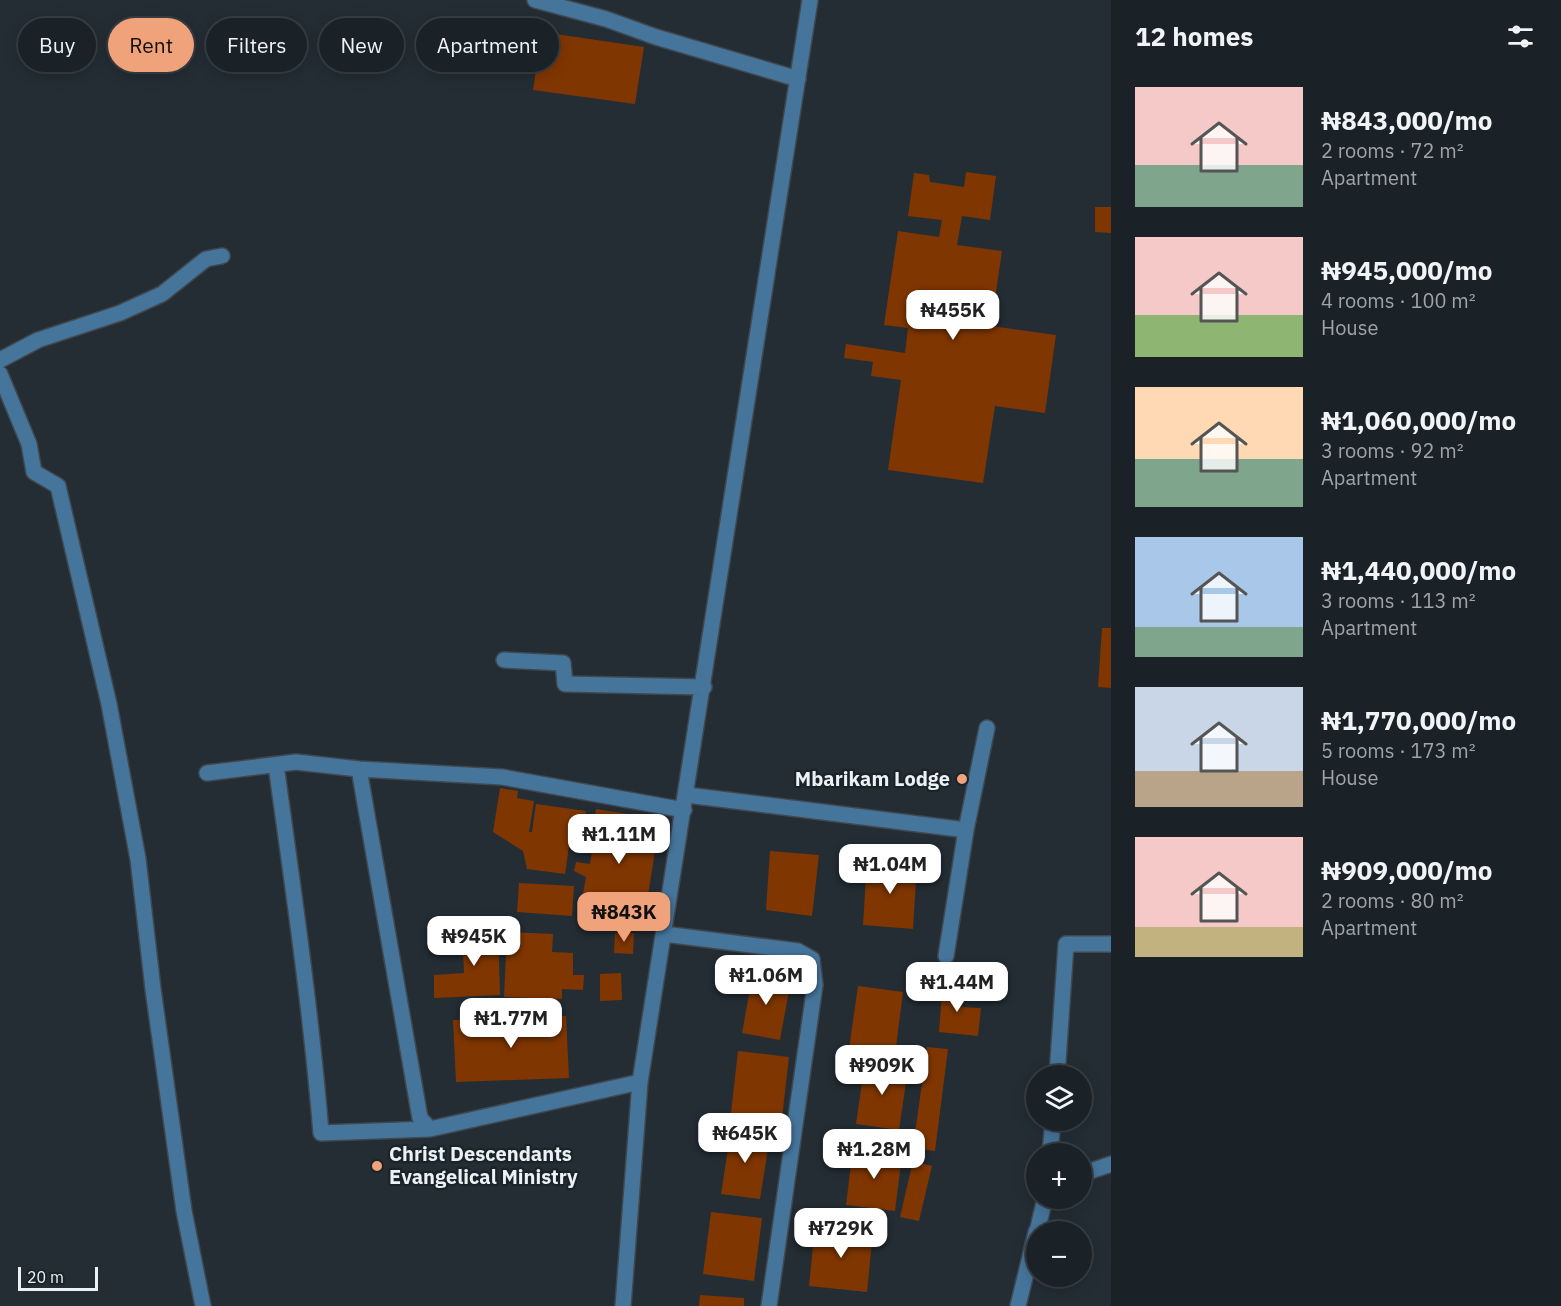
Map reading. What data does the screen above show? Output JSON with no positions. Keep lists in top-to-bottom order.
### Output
{
  "places": ["Mbarikam Lodge", "Christ Descendants Evangelical Ministry"],
  "scale_bar": "20 m",
  "page": {
    "heading": "12 homes",
    "chip": [
      "Buy",
      "Rent",
      "Filters",
      "New",
      "Apartment"
    ],
    "list": [
      {
        "name": "₦843,000/mo",
        "note": "2 rooms · 72 m² · Apartment"
      },
      {
        "name": "₦945,000/mo",
        "note": "4 rooms · 100 m² · House"
      },
      {
        "name": "₦1,060,000/mo",
        "note": "3 rooms · 92 m² · Apartment"
      },
      {
        "name": "₦1,440,000/mo",
        "note": "3 rooms · 113 m² · Apartment"
      },
      {
        "name": "₦1,770,000/mo",
        "note": "5 rooms · 173 m² · House"
      },
      {
        "name": "₦909,000/mo",
        "note": "2 rooms · 80 m² · Apartment"
      }
    ],
    "price": [
      "₦455K",
      "₦1.11M",
      "₦1.04M",
      "₦843K",
      "₦945K",
      "₦1.06M",
      "₦1.44M",
      "₦1.77M",
      "₦909K",
      "₦645K",
      "₦1.28M",
      "₦729K"
    ],
    "map_buttons": ["+", "−"],
    "scale": "20 m"
  }
}
